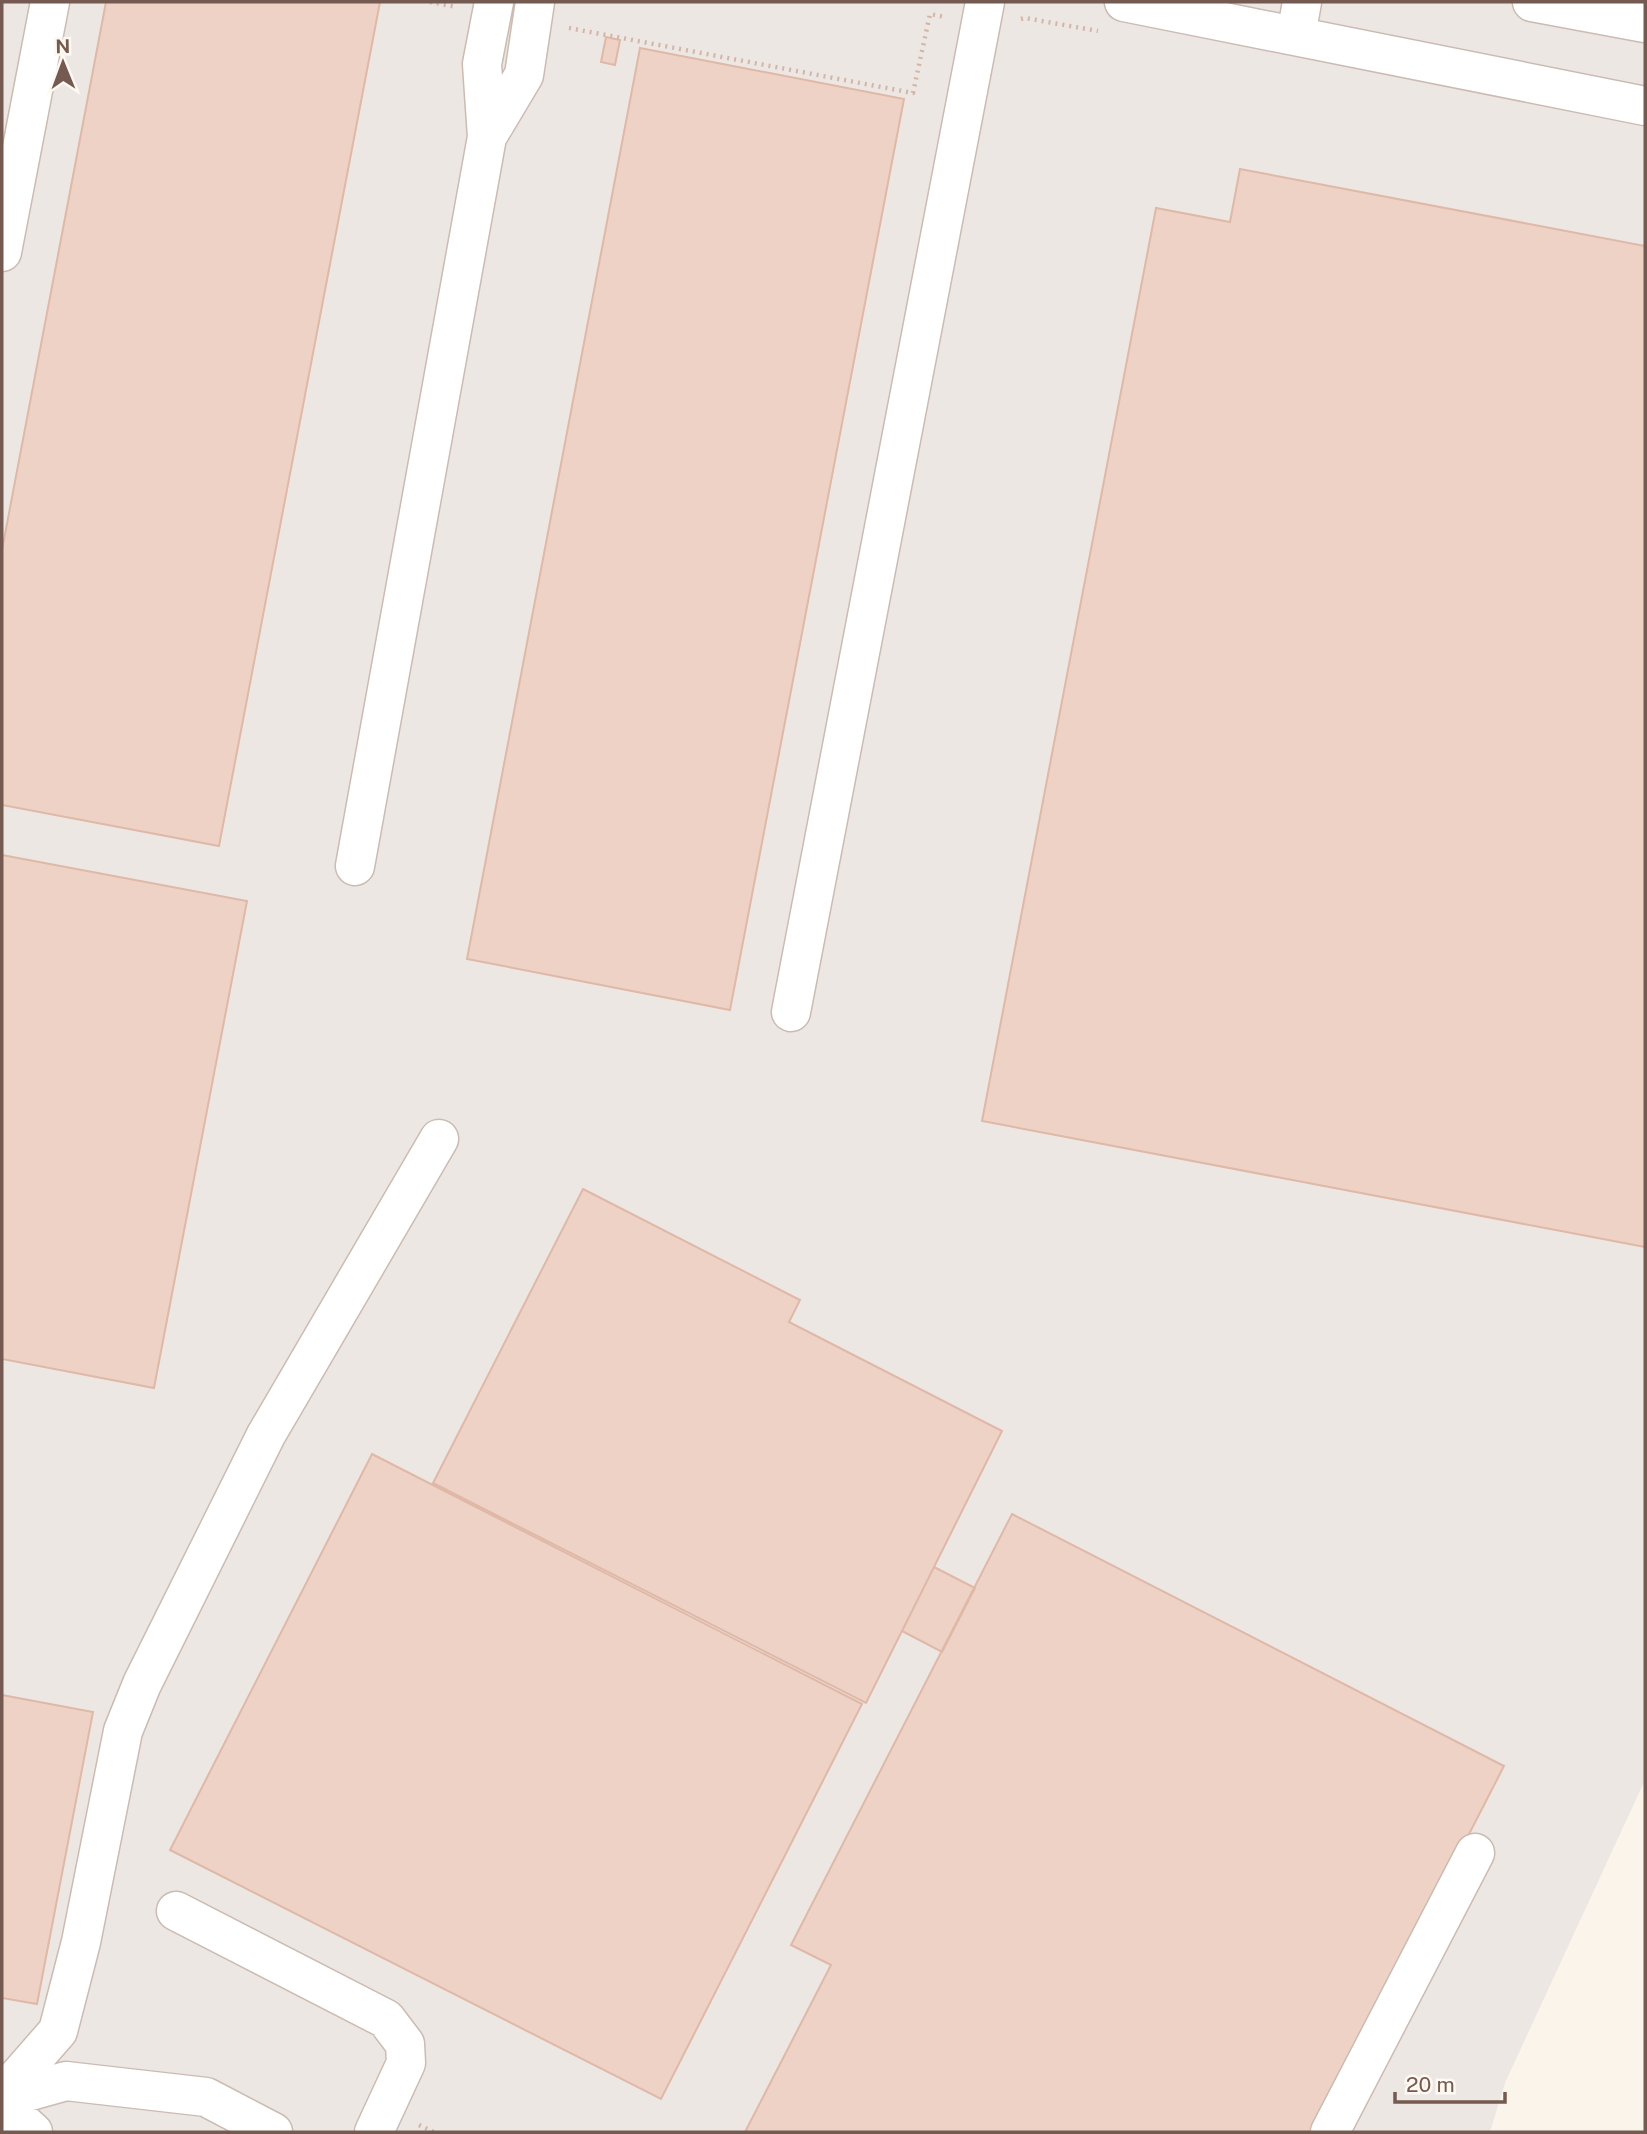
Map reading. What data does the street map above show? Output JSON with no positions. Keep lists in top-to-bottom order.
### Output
{
  "scale_bar": "20 m",
  "north": "top"
}
